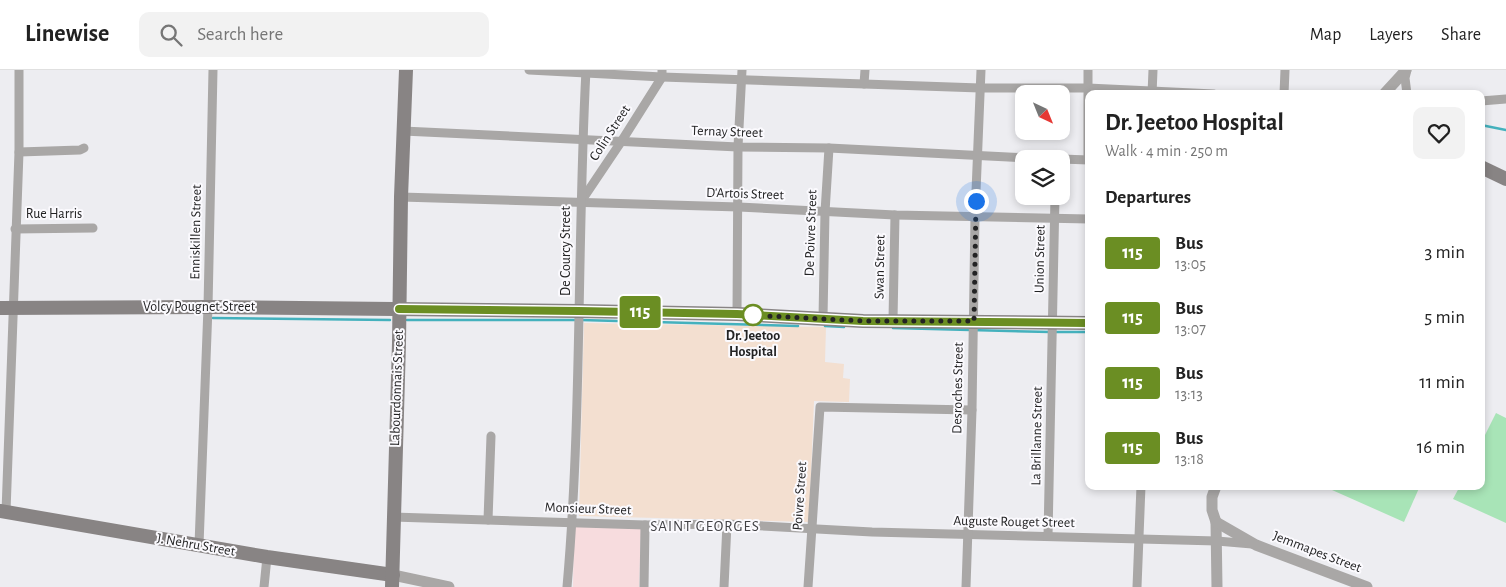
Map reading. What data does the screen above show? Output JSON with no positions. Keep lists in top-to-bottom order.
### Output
{
  "streets": {
    "main road": ["Volcy Pougnet Street", "Labourdonnais Street", "J. Nehru Street"],
    "street": [
      "Ternay Street",
      "Colin Street",
      "D'Artois Street",
      "Rue Harris",
      "Enniskillen Street",
      "De Poivre Street",
      "De Courcy Street",
      "Union Street",
      "Swan Street",
      "Desroches Street",
      "La Brillanne Street",
      "Poivre Street",
      "Monsieur Street",
      "Auguste Rouget Street",
      "Jemmapes Street"
    ]
  },
  "crossings": [
    ["Ternay Street", "Colin Street"],
    ["Ternay Street", "De Poivre Street"],
    ["Ternay Street", "De Courcy Street"],
    ["Ternay Street", "Labourdonnais Street"],
    ["Ternay Street", "Desroches Street"],
    ["Colin Street", "D'Artois Street"],
    ["Colin Street", "De Courcy Street"],
    ["D'Artois Street", "De Poivre Street"],
    ["D'Artois Street", "De Courcy Street"],
    ["D'Artois Street", "Union Street"],
    ["D'Artois Street", "Swan Street"],
    ["D'Artois Street", "Labourdonnais Street"],
    ["D'Artois Street", "Desroches Street"],
    ["Enniskillen Street", "Volcy Pougnet Street"],
    ["Enniskillen Street", "J. Nehru Street"],
    ["De Poivre Street", "Volcy Pougnet Street"],
    ["De Courcy Street", "Volcy Pougnet Street"],
    ["De Courcy Street", "Monsieur Street"],
    ["Union Street", "Volcy Pougnet Street"],
    ["Union Street", "La Brillanne Street"],
    ["Swan Street", "Volcy Pougnet Street"],
    ["Volcy Pougnet Street", "Labourdonnais Street"],
    ["Volcy Pougnet Street", "Desroches Street"],
    ["Labourdonnais Street", "Monsieur Street"],
    ["Labourdonnais Street", "J. Nehru Street"],
    ["Desroches Street", "Poivre Street"],
    ["Desroches Street", "Auguste Rouget Street"],
    ["La Brillanne Street", "Auguste Rouget Street"],
    ["Poivre Street", "Monsieur Street"],
    ["Poivre Street", "Auguste Rouget Street"],
    ["Monsieur Street", "Auguste Rouget Street"],
    ["Auguste Rouget Street", "Jemmapes Street"]
  ],
  "districts": ["SAINT GEORGES"],
  "places": ["Dr. Jeetoo Hospital"],
  "lines": ["bus line 115"],
  "north": "bottom right",
  "page": {
    "header": "Linewise",
    "search": "Search here",
    "nav": ["Map", "Layers", "Share"],
    "on_map": "115",
    "heading": [
      ["Dr. Jeetoo Hospital", "Walk · 4 min · 250 m"],
      "Departures"
    ],
    "list": [
      {
        "mark": "115",
        "name": "Bus",
        "note": "13:05",
        "value": "3 min"
      },
      {
        "mark": "115",
        "name": "Bus",
        "note": "13:07",
        "value": "5 min"
      },
      {
        "mark": "115",
        "name": "Bus",
        "note": "13:13",
        "value": "11 min"
      },
      {
        "mark": "115",
        "name": "Bus",
        "note": "13:18",
        "value": "16 min"
      }
    ]
  }
}
